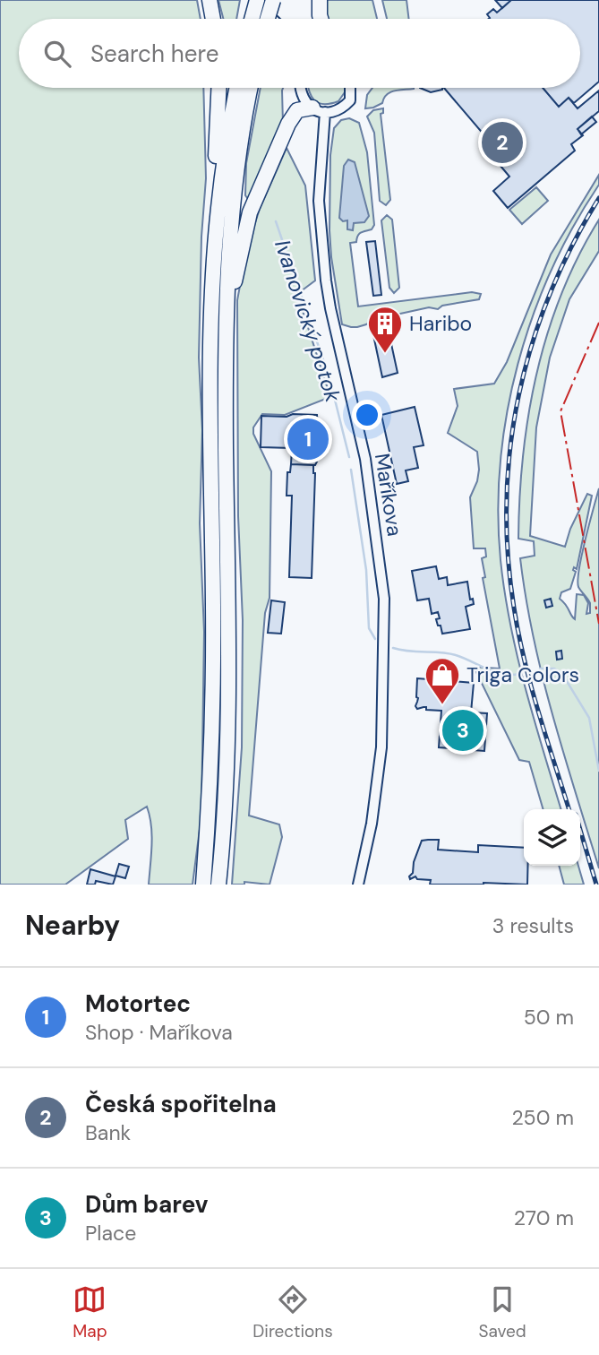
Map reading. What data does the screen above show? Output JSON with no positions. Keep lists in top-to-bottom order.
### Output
{
  "streets": {
    "street": ["Maříkova"]
  },
  "water": ["Ivanovický potok"],
  "places": {
    "building": ["Haribo"],
    "shop": ["Triga Colors"]
  },
  "page": {
    "search": "Search here",
    "pins": ["2", "1", "3"],
    "heading": ["Nearby", "3 results"],
    "list": [
      {
        "mark": "1",
        "name": "Motortec",
        "note": "Shop · Maříkova",
        "value": "50 m"
      },
      {
        "mark": "2",
        "name": "Česká spořitelna",
        "note": "Bank",
        "value": "250 m"
      },
      {
        "mark": "3",
        "name": "Dům barev",
        "note": "Place",
        "value": "270 m"
      }
    ],
    "nav": ["Map", "Directions", "Saved"]
  }
}
